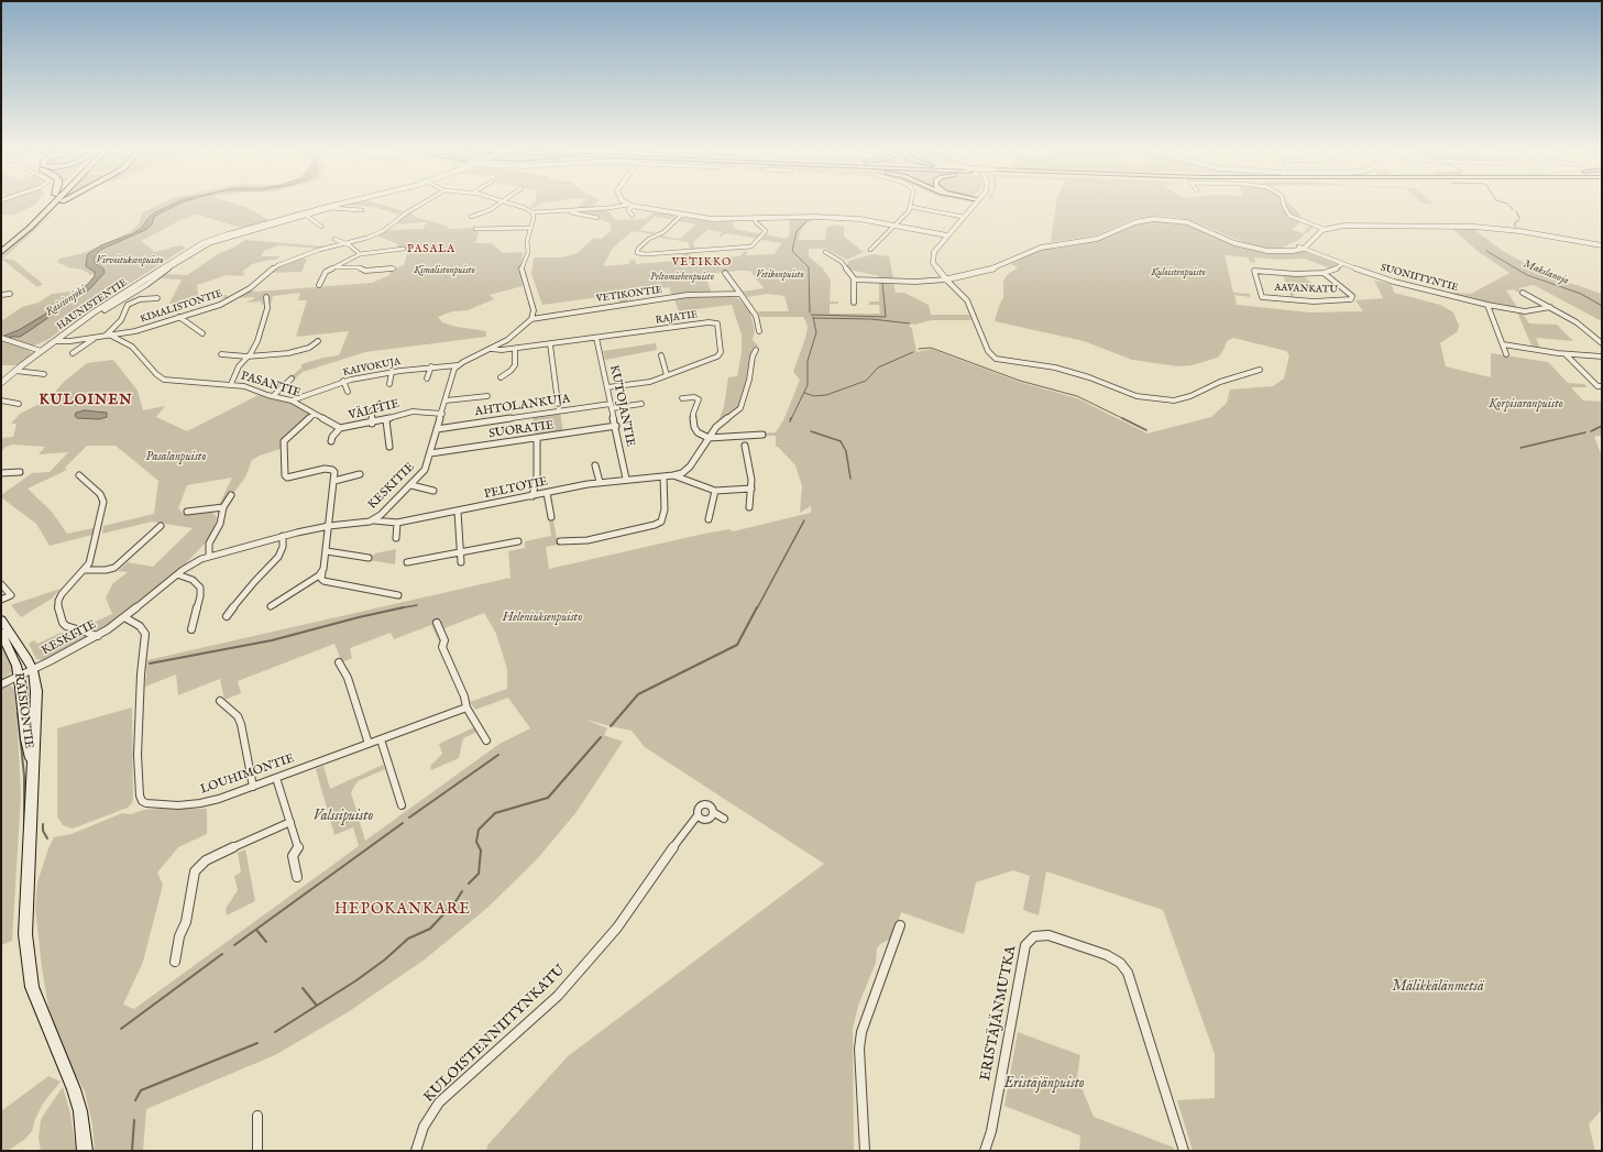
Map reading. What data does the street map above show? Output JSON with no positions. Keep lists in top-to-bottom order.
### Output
{
  "streets": {
    "main road": ["RAISIONTIE"],
    "street": [
      "SUONIITYNTIE",
      "AAVANKATU",
      "VETIKONTIE",
      "HAUNISTENTIE",
      "KIMALISTONTIE",
      "RAJATIE",
      "KAIVOKUJA",
      "PASANTIE",
      "AHTOLANKUJA",
      "KUTOJANTIE",
      "VÄLITIE",
      "SUORATIE",
      "KESKITIE",
      "PELTOTIE",
      "LOUHIMONTIE",
      "ERISTÄJÄNMUTKA",
      "KULOISTENNIITYNKATU"
    ]
  },
  "crossings": [
    ["SUONIITYNTIE", "AAVANKATU"],
    ["HAUNISTENTIE", "KIMALISTONTIE"],
    ["KIMALISTONTIE", "PASANTIE"],
    ["RAJATIE", "KUTOJANTIE"],
    ["KAIVOKUJA", "PASANTIE"],
    ["KAIVOKUJA", "KESKITIE"],
    ["PASANTIE", "VÄLITIE"],
    ["AHTOLANKUJA", "KUTOJANTIE"],
    ["AHTOLANKUJA", "KESKITIE"],
    ["KUTOJANTIE", "SUORATIE"],
    ["KUTOJANTIE", "PELTOTIE"],
    ["VÄLITIE", "KESKITIE"],
    ["SUORATIE", "KESKITIE"],
    ["KESKITIE", "PELTOTIE"],
    ["KESKITIE", "RAISIONTIE"],
    ["KESKITIE", "LOUHIMONTIE"]
  ],
  "districts": [
    "PASALA",
    "VETIKKO",
    "KULOINEN",
    "HEPOKANKARE"
  ],
  "water": ["Makslanoja", "Raisionjoki"],
  "parks": [
    "Virvoituksenpuisto",
    "Kimalistonpuisto",
    "Kuloistenpuisto",
    "Vetikonpuisto",
    "Peltomiehenpuisto",
    "Korpisaranpuisto",
    "Pasalanpuisto",
    "Heleniuksenpuisto",
    "Valssipuisto",
    "Mälikkälänmetsä",
    "Eristäjänpuisto"
  ]
}
